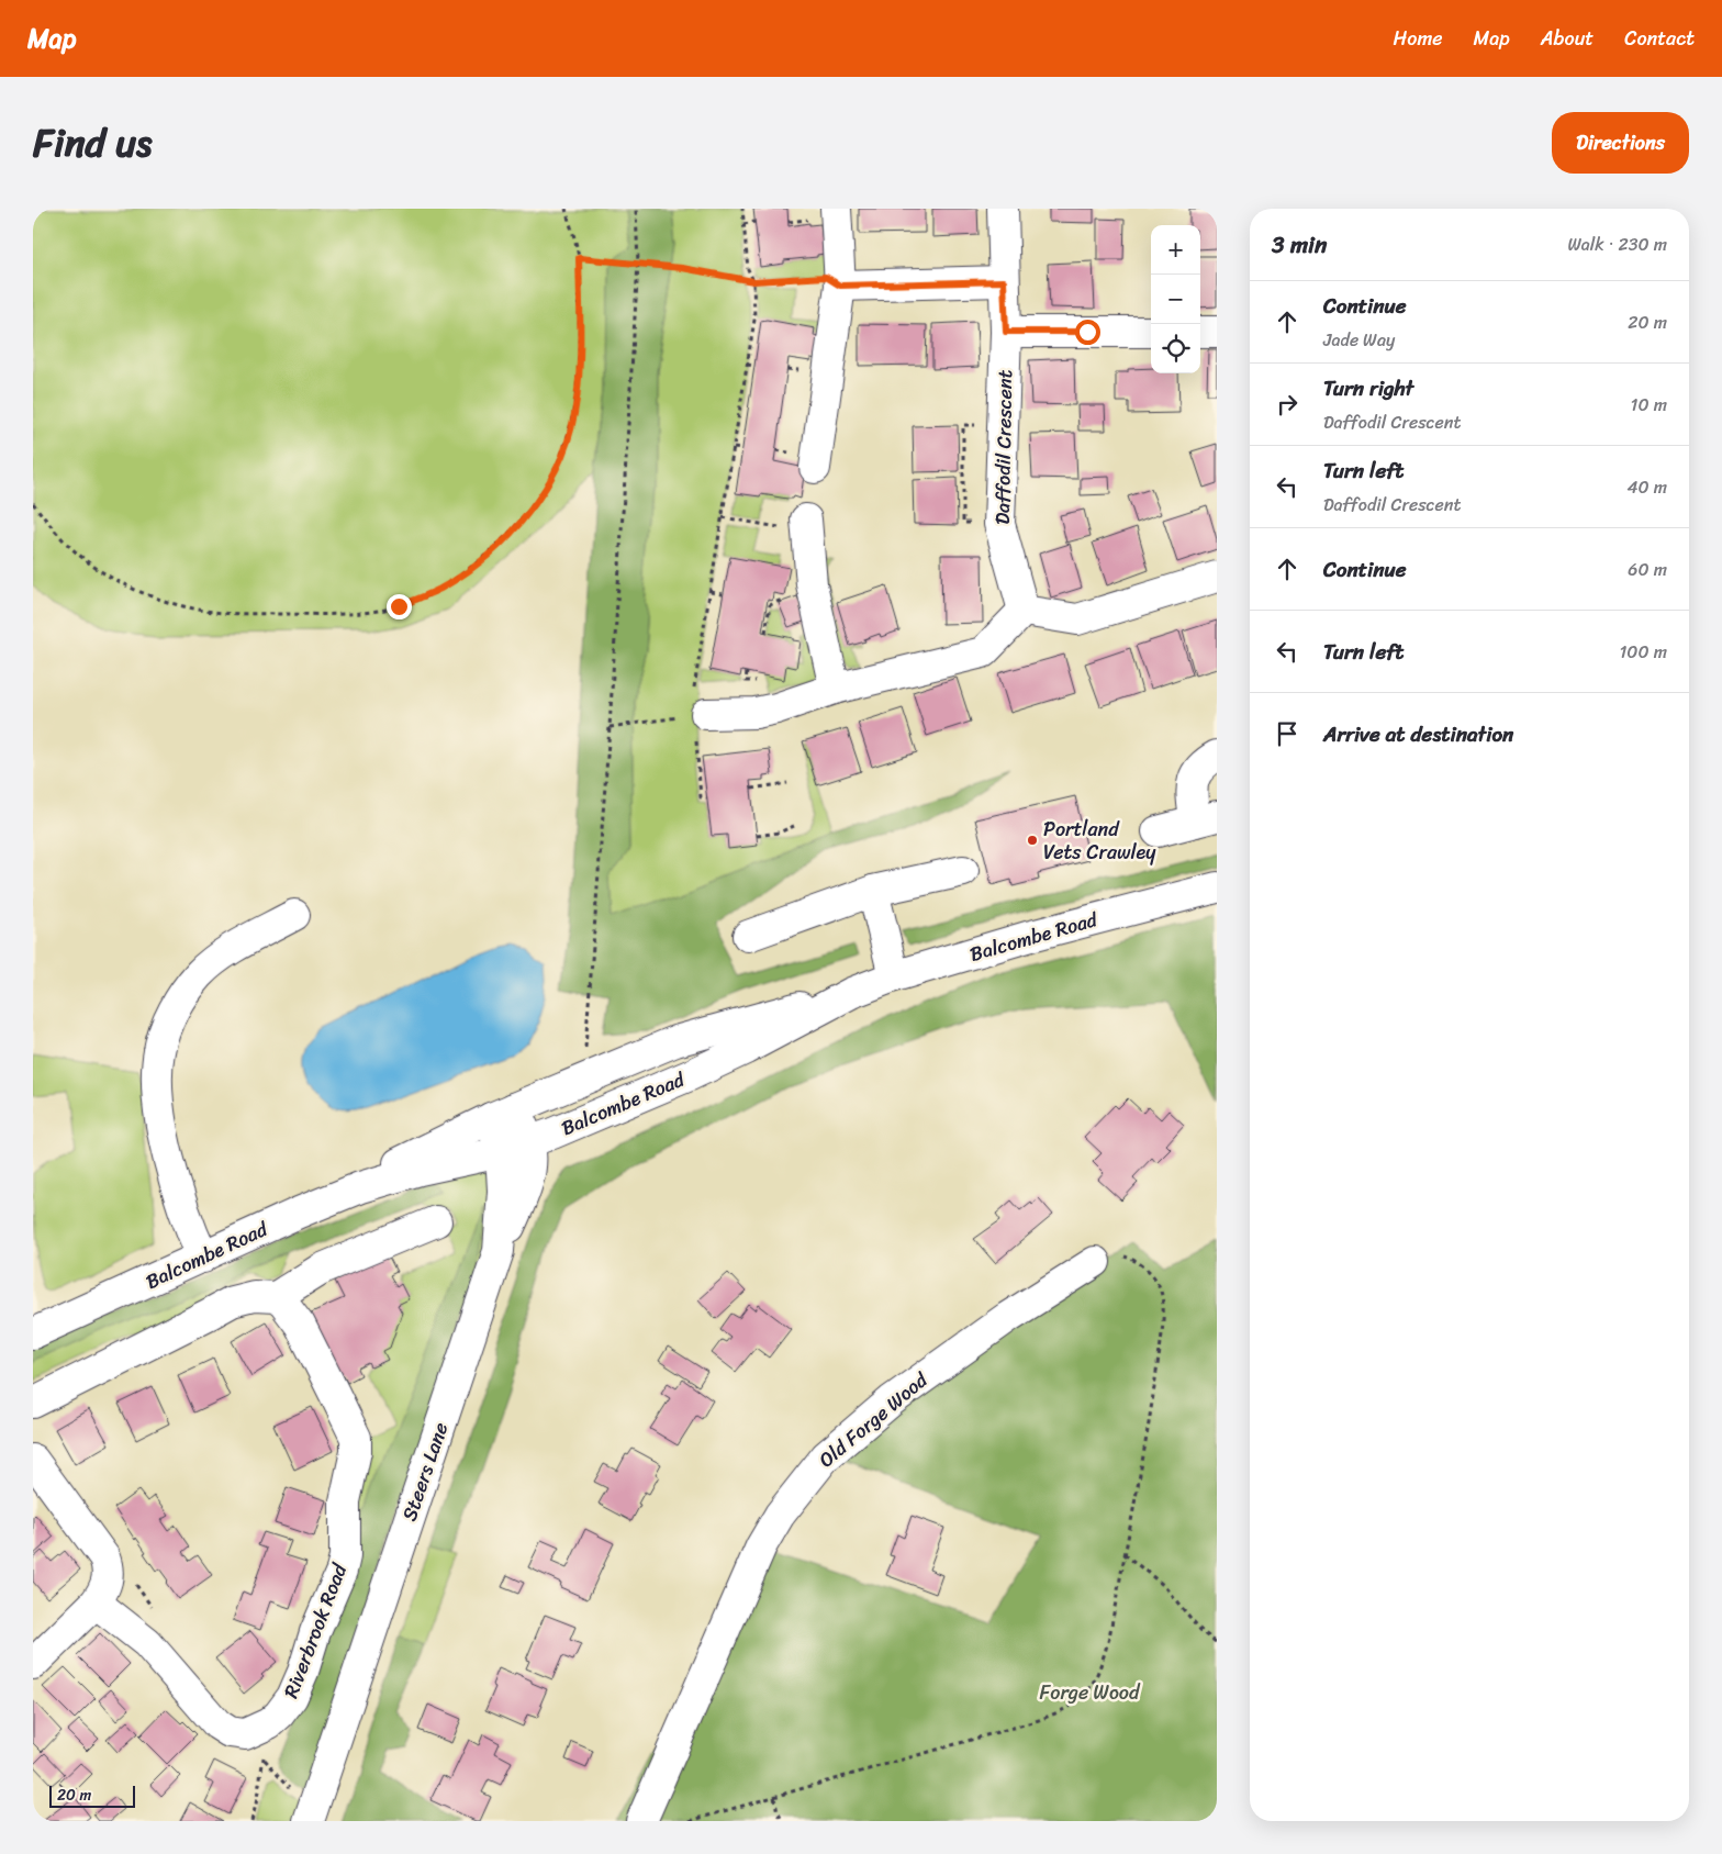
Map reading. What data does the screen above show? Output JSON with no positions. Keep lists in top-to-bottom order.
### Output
{
  "streets": {
    "street": [
      "Daffodil Crescent",
      "Balcombe Road",
      "Old Forge Wood",
      "Steers Lane",
      "Riverbrook Road"
    ]
  },
  "crossings": [
    ["Balcombe Road", "Steers Lane"]
  ],
  "parks": ["Forge Wood"],
  "places": ["Portland Vets Crawley"],
  "scale_bar": "20 m",
  "page": {
    "header": "Map",
    "nav": [
      "Home",
      "Map",
      "About",
      "Contact"
    ],
    "title": "Find us",
    "buttons": "Directions",
    "heading": ["3 min", "Walk · 230 m"],
    "map_buttons": ["+", "−"],
    "list": [
      ["Continue", "Jade Way", "20 m"],
      ["Turn right", "Daffodil Crescent", "10 m"],
      ["Turn left", "Daffodil Crescent", "40 m"],
      ["Continue", "60 m"],
      ["Turn left", "100 m"],
      "Arrive at destination"
    ],
    "scale": "20 m"
  }
}
